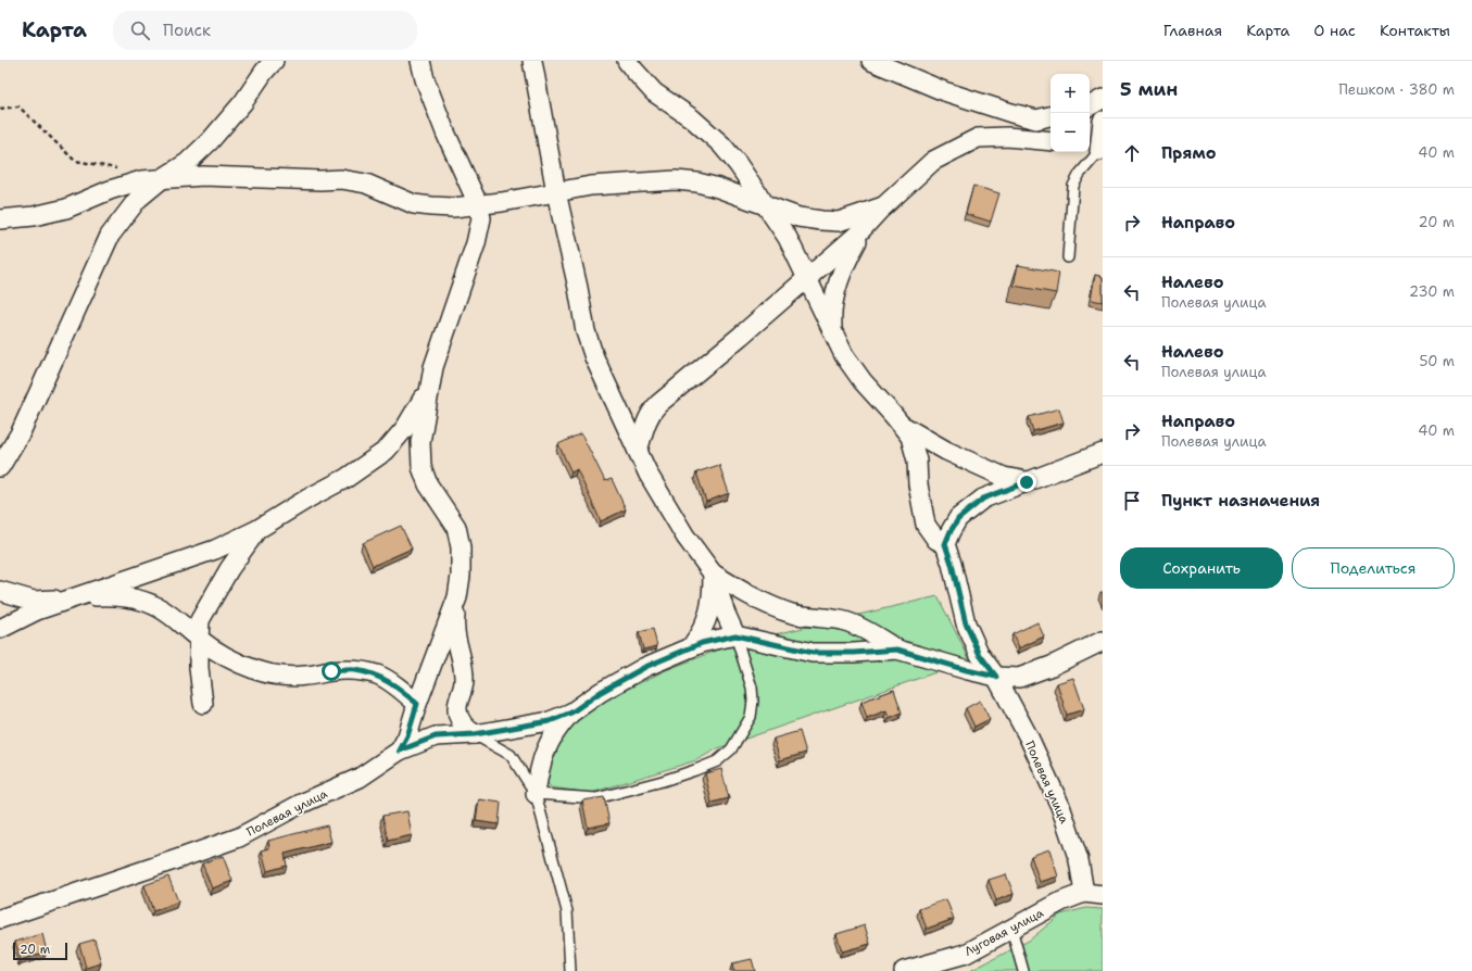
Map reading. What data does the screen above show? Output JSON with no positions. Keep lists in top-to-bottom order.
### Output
{
  "streets": {
    "street": ["Полевая улица", "Луговая улица"]
  },
  "crossings": [
    ["Полевая улица", "Луговая улица"]
  ],
  "scale_bar": "20 m",
  "page": {
    "header": "Карта",
    "search": "Поиск",
    "nav": [
      "Главная",
      "Карта",
      "О нас",
      "Контакты"
    ],
    "heading": ["5 мин", "Пешком · 380 m"],
    "map_buttons": ["+", "−"],
    "list": [
      ["Прямо", "40 m"],
      ["Направо", "20 m"],
      ["Налево", "Полевая улица", "230 m"],
      ["Налево", "Полевая улица", "50 m"],
      ["Направо", "Полевая улица", "40 m"],
      "Пункт назначения"
    ],
    "buttons": ["Сохранить", "Поделиться"],
    "scale": "20 m"
  }
}
